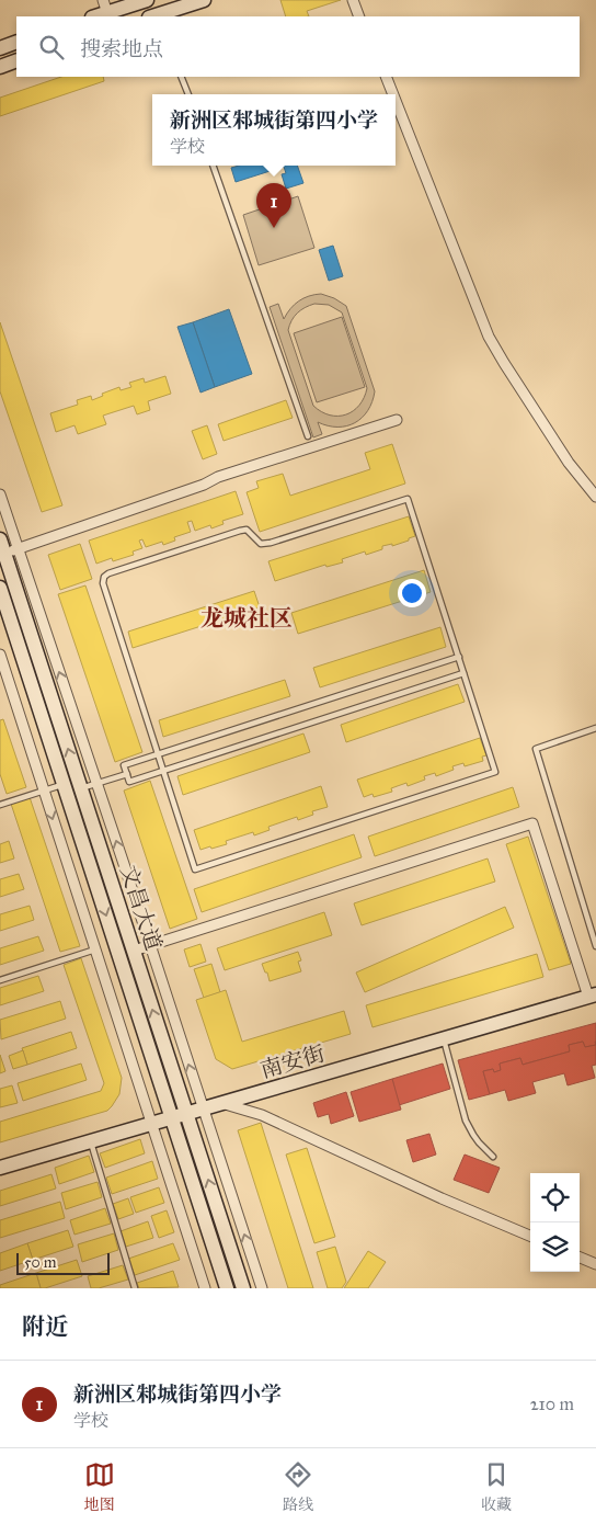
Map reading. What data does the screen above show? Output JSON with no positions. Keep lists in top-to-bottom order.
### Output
{
  "streets": {
    "main road": ["文昌大道", "南安街"]
  },
  "crossings": [
    ["文昌大道", "南安街"]
  ],
  "districts": ["龙城社区"],
  "scale_bar": "50 m",
  "page": {
    "search": "搜索地点",
    "popup": ["新洲区邾城街第四小学", "学校"],
    "pins": "1",
    "scale": "50 m",
    "heading": "附近",
    "list": [
      {
        "mark": "1",
        "name": "新洲区邾城街第四小学",
        "note": "学校",
        "value": "210 m"
      }
    ],
    "nav": ["地图", "路线", "收藏"]
  }
}
